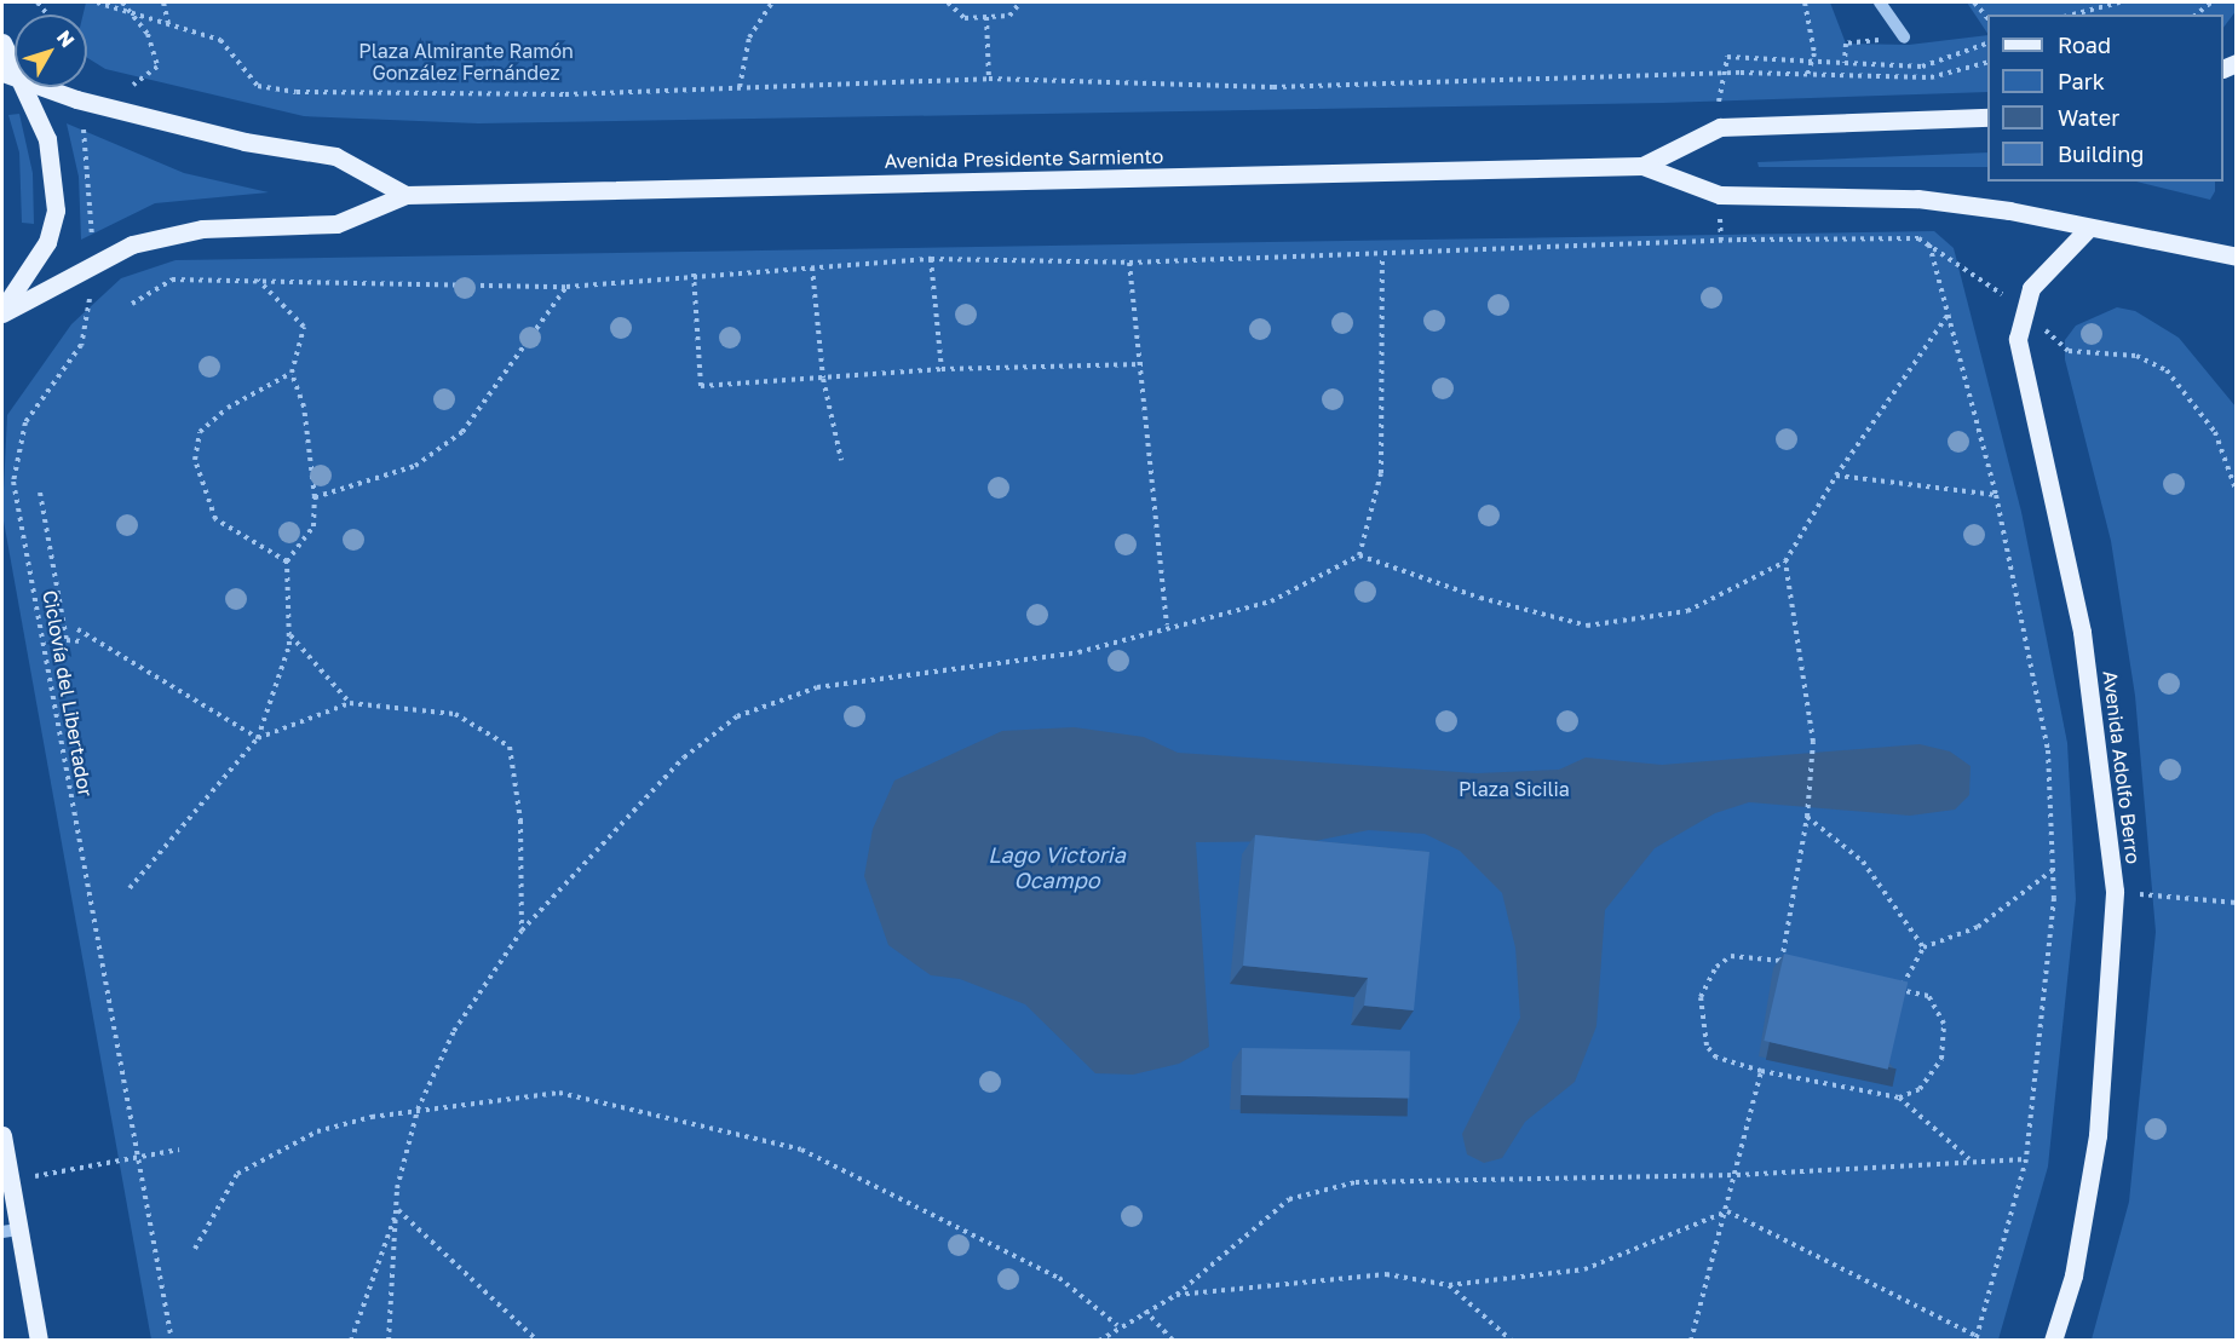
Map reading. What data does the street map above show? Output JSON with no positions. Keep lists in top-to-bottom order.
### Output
{
  "streets": {
    "main road": ["Avenida Presidente Sarmiento", "Avenida Adolfo Berro"],
    "path": ["Ciclovía del Libertador"]
  },
  "crossings": [
    ["Avenida Presidente Sarmiento", "Ciclovía del Libertador"],
    ["Avenida Presidente Sarmiento", "Avenida Adolfo Berro"]
  ],
  "water": ["Lago Victoria Ocampo"],
  "parks": ["Plaza Almirante Ramón González Fernández", "Plaza Sicilia"],
  "legend": [
    "Road",
    "Park",
    "Water",
    "Building"
  ],
  "north": "top right"
}
